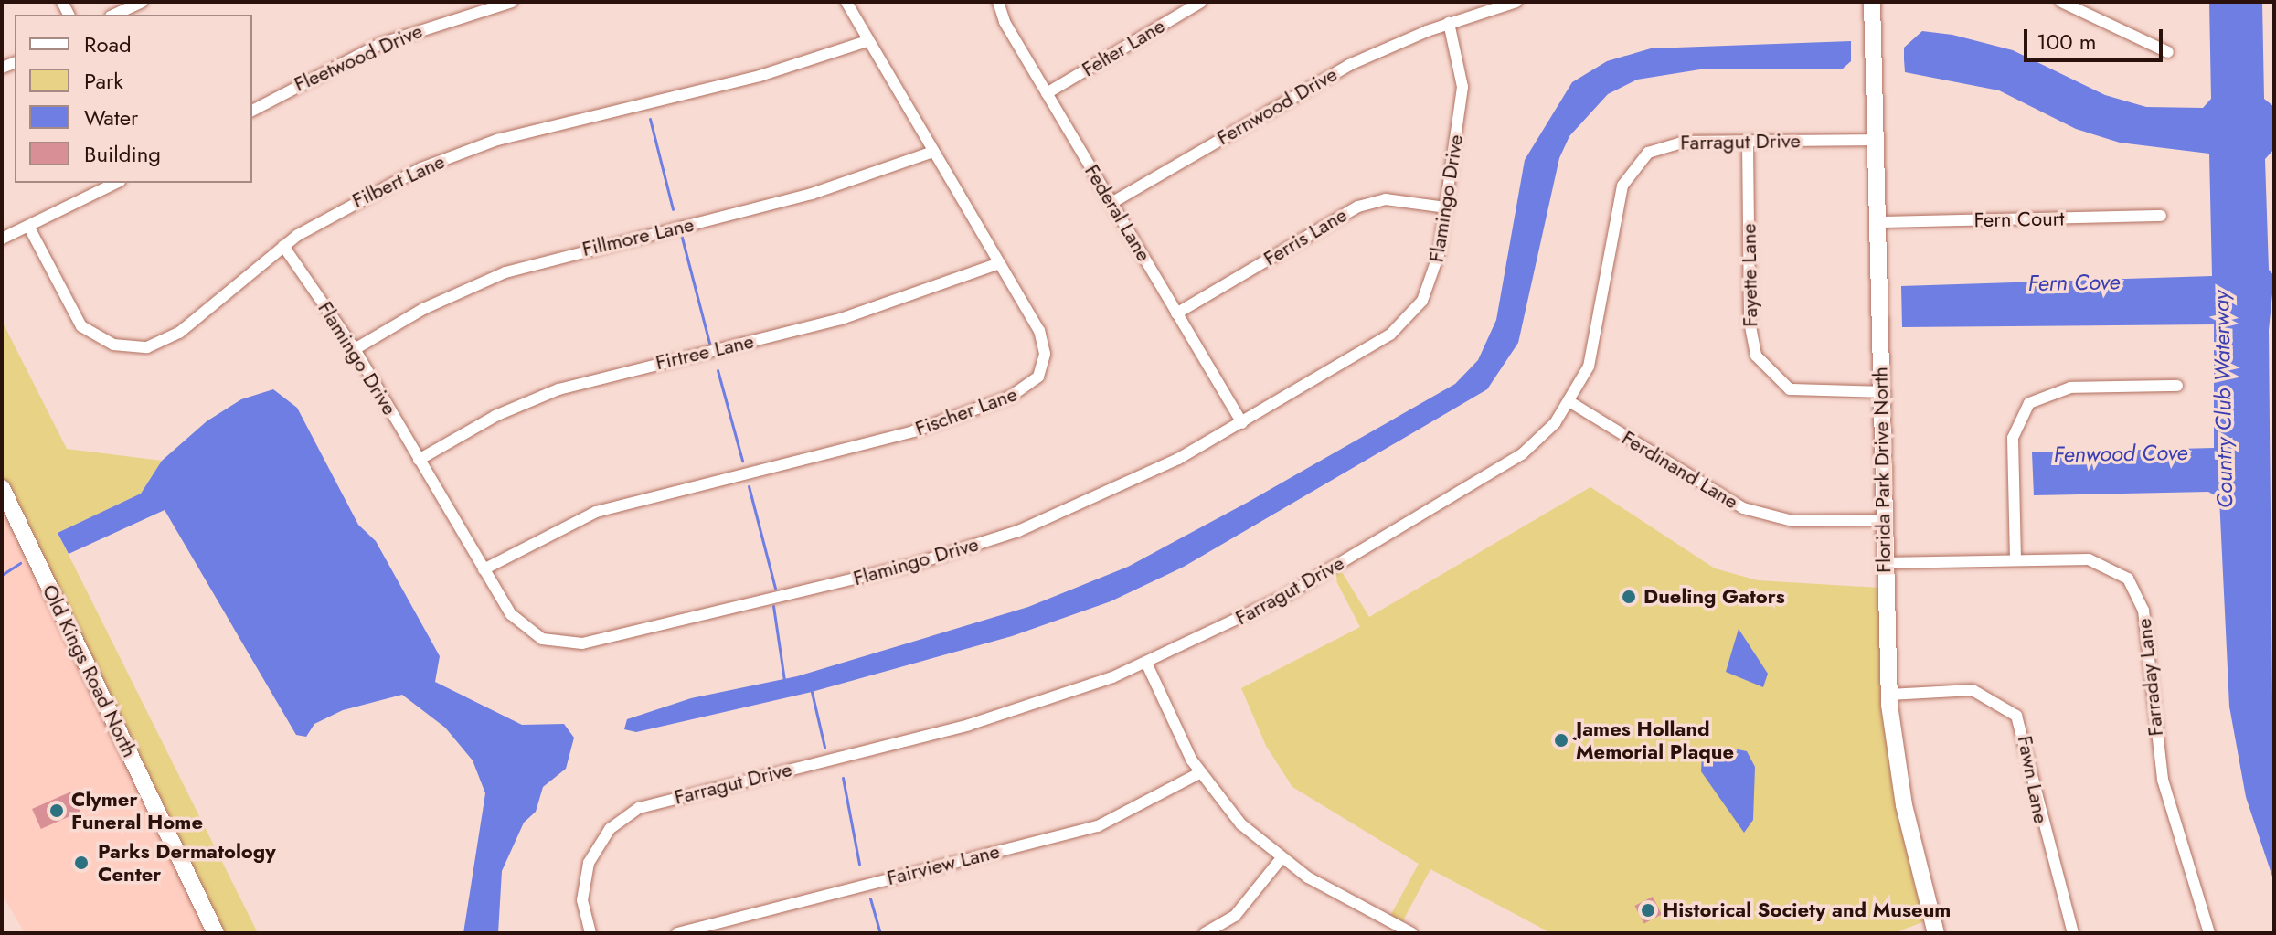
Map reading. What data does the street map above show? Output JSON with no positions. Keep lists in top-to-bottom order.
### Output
{
  "streets": {
    "street": [
      "Felter Lane",
      "Fleetwood Drive",
      "Fernwood Drive",
      "Farragut Drive",
      "Filbert Lane",
      "Flamingo Drive",
      "Federal Lane",
      "Fern Court",
      "Fillmore Lane",
      "Ferris Lane",
      "Fayette Lane",
      "Firtree Lane",
      "Fischer Lane",
      "Ferdinand Lane",
      "Florida Park Drive North",
      "Old Kings Road North",
      "Farraday Lane",
      "Fawn Lane",
      "Fairview Lane"
    ]
  },
  "crossings": [
    ["Felter Lane", "Federal Lane"],
    ["Fernwood Drive", "Flamingo Drive"],
    ["Fernwood Drive", "Federal Lane"],
    ["Farragut Drive", "Fayette Lane"],
    ["Farragut Drive", "Ferdinand Lane"],
    ["Farragut Drive", "Florida Park Drive North"],
    ["Filbert Lane", "Flamingo Drive"],
    ["Filbert Lane", "Fischer Lane"],
    ["Flamingo Drive", "Federal Lane"],
    ["Flamingo Drive", "Fillmore Lane"],
    ["Flamingo Drive", "Ferris Lane"],
    ["Flamingo Drive", "Firtree Lane"],
    ["Flamingo Drive", "Fischer Lane"],
    ["Federal Lane", "Ferris Lane"],
    ["Fern Court", "Florida Park Drive North"],
    ["Fillmore Lane", "Fischer Lane"],
    ["Fayette Lane", "Florida Park Drive North"],
    ["Firtree Lane", "Fischer Lane"],
    ["Ferdinand Lane", "Florida Park Drive North"],
    ["Florida Park Drive North", "Farraday Lane"],
    ["Florida Park Drive North", "Fawn Lane"]
  ],
  "water": ["Fern Cove", "Country Club Waterway", "Fenwood Cove"],
  "places": [
    "Dueling Gators",
    "James Holland Memorial Plaque",
    "Clymer Funeral Home",
    "Parks Dermatology Center",
    "Historical Society and Museum"
  ],
  "legend": [
    "Road",
    "Park",
    "Water",
    "Building"
  ],
  "scale_bar": "100 m"
}
